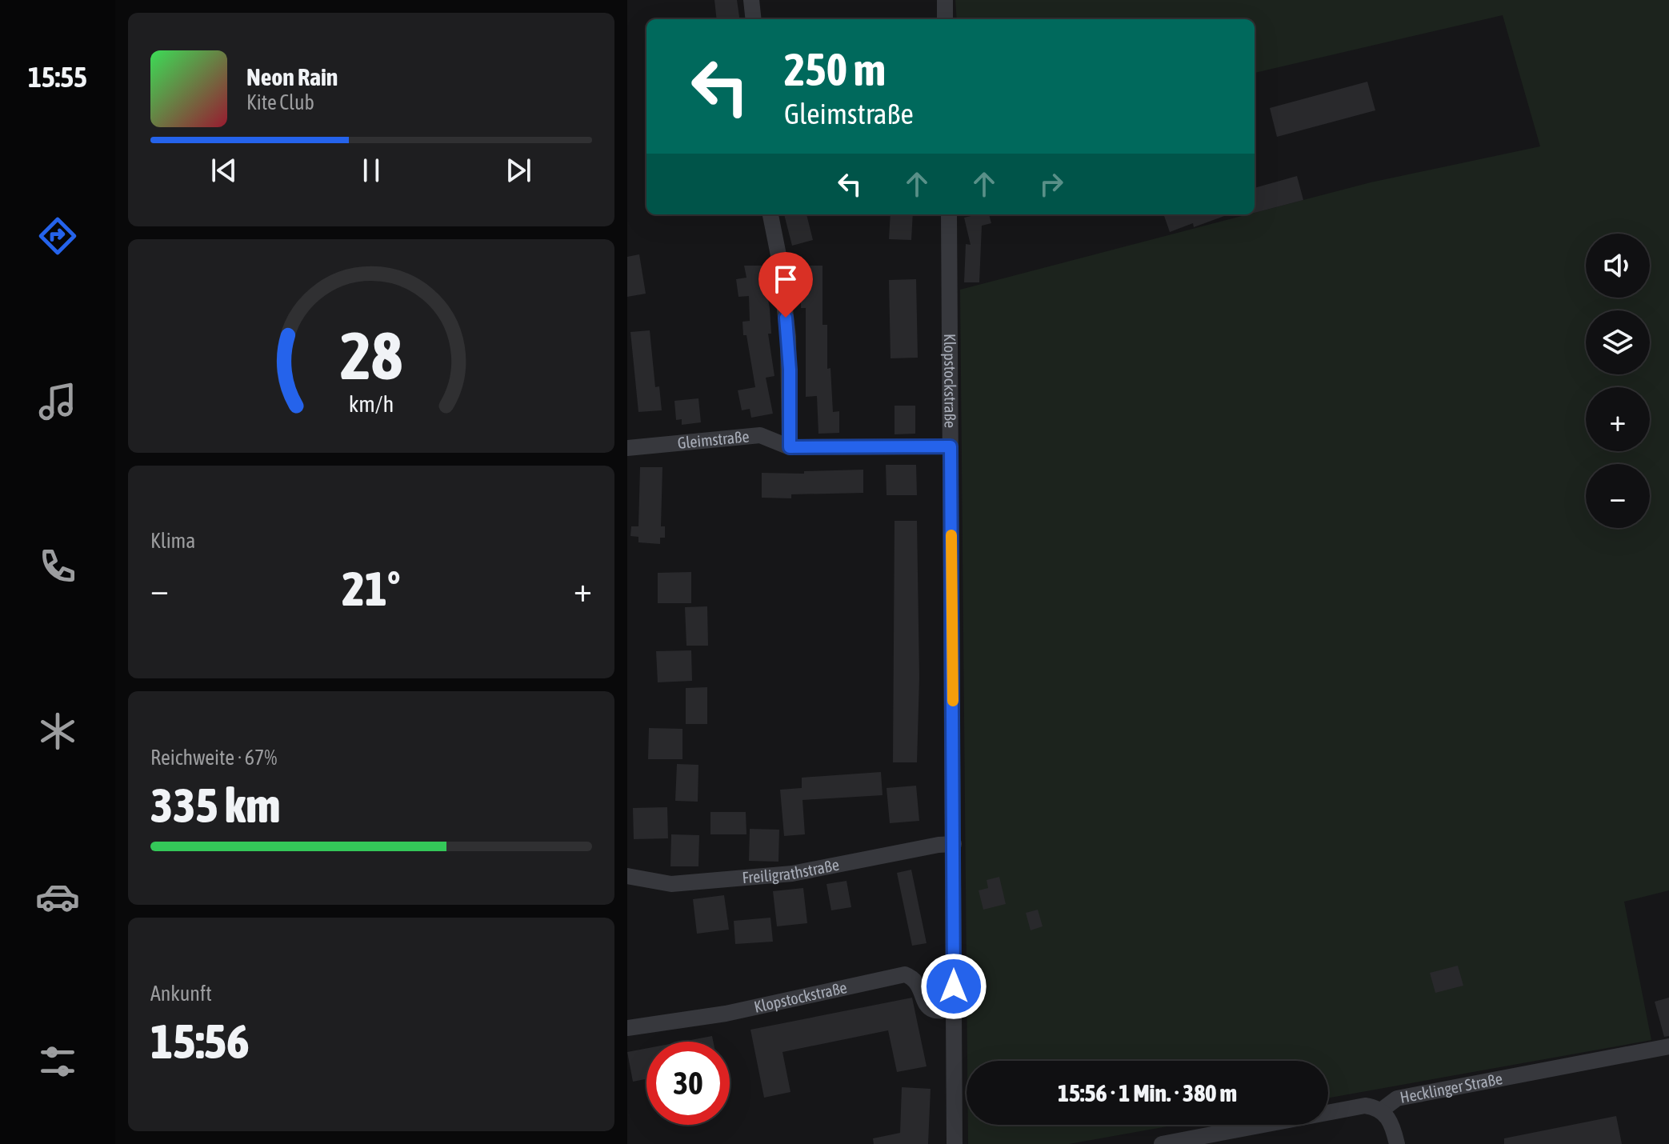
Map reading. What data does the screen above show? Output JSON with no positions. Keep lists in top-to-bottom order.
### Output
{
  "streets": {
    "street": [
      "Klopstockstraße",
      "Gleimstraße",
      "Freiligrathstraße",
      "Hecklinger Straße"
    ]
  },
  "crossings": [
    ["Klopstockstraße", "Gleimstraße"],
    ["Klopstockstraße", "Freiligrathstraße"]
  ],
  "page": {
    "tabs": "15:55",
    "turn": ["250 m", "Gleimstraße"],
    "song": ["Neon Rain", "Kite Club"],
    "map_buttons": ["+", "−"],
    "tile": [
      "Klima",
      ["Reichweite · 67%", "335 km"],
      ["Ankunft", "15:56"]
    ],
    "heat": ["−", "21°", "+"],
    "limit": "30",
    "trip": "15:56 · 1 Min. · 380 m",
    "gauge": ["28", "km/h"]
  }
}
